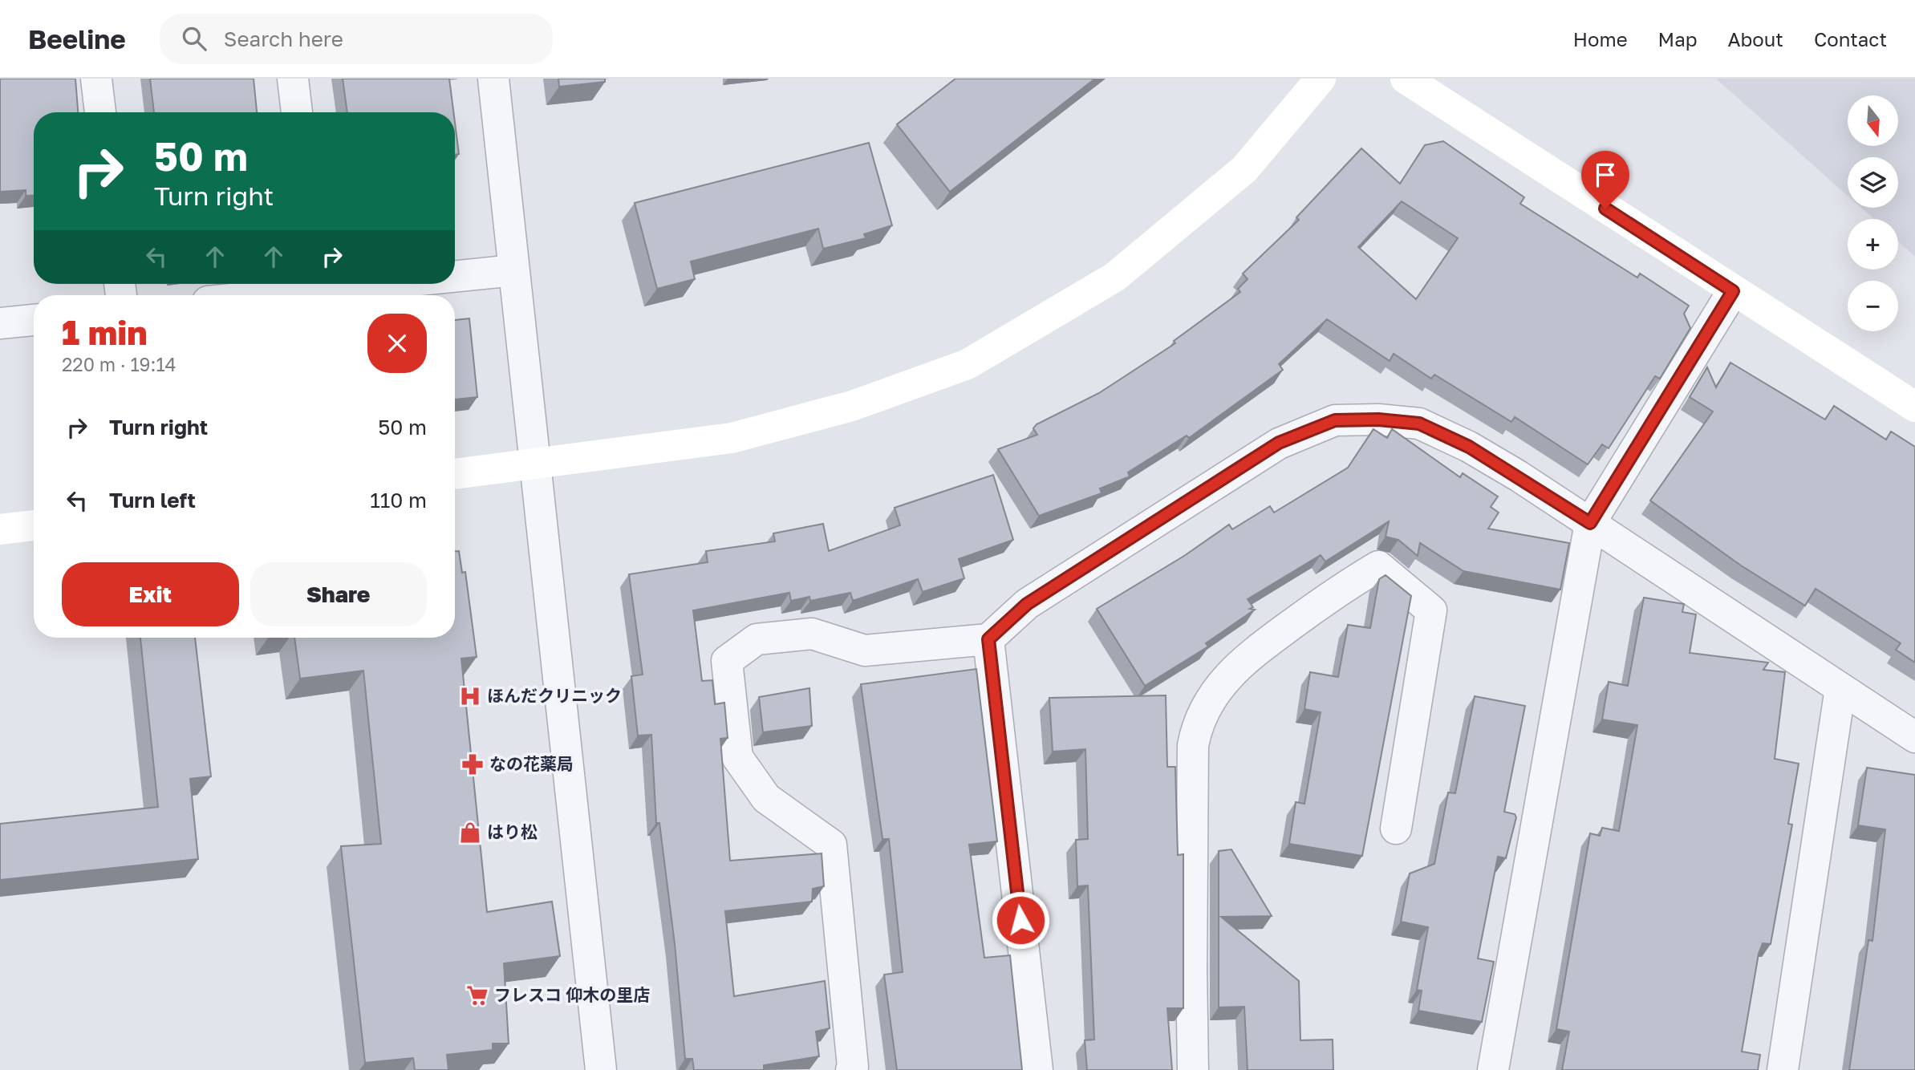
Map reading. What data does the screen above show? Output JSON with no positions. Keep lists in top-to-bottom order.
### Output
{
  "places": {
    "hospital": ["ほんだクリニック"],
    "pharmacy": ["なの花薬局"],
    "shop": ["はり松"],
    "supermarket": ["フレスコ 仰木の里店"]
  },
  "north": "bottom",
  "page": {
    "header": "Beeline",
    "search": "Search here",
    "nav": [
      "Home",
      "Map",
      "About",
      "Contact"
    ],
    "map_buttons": ["+", "−"],
    "turn": ["50 m", "Turn right"],
    "heading": ["1 min", "220 m · 19:14"],
    "list": [
      {
        "name": "Turn right",
        "value": "50 m"
      },
      {
        "name": "Turn left",
        "value": "110 m"
      }
    ],
    "buttons": ["Exit", "Share"]
  }
}
